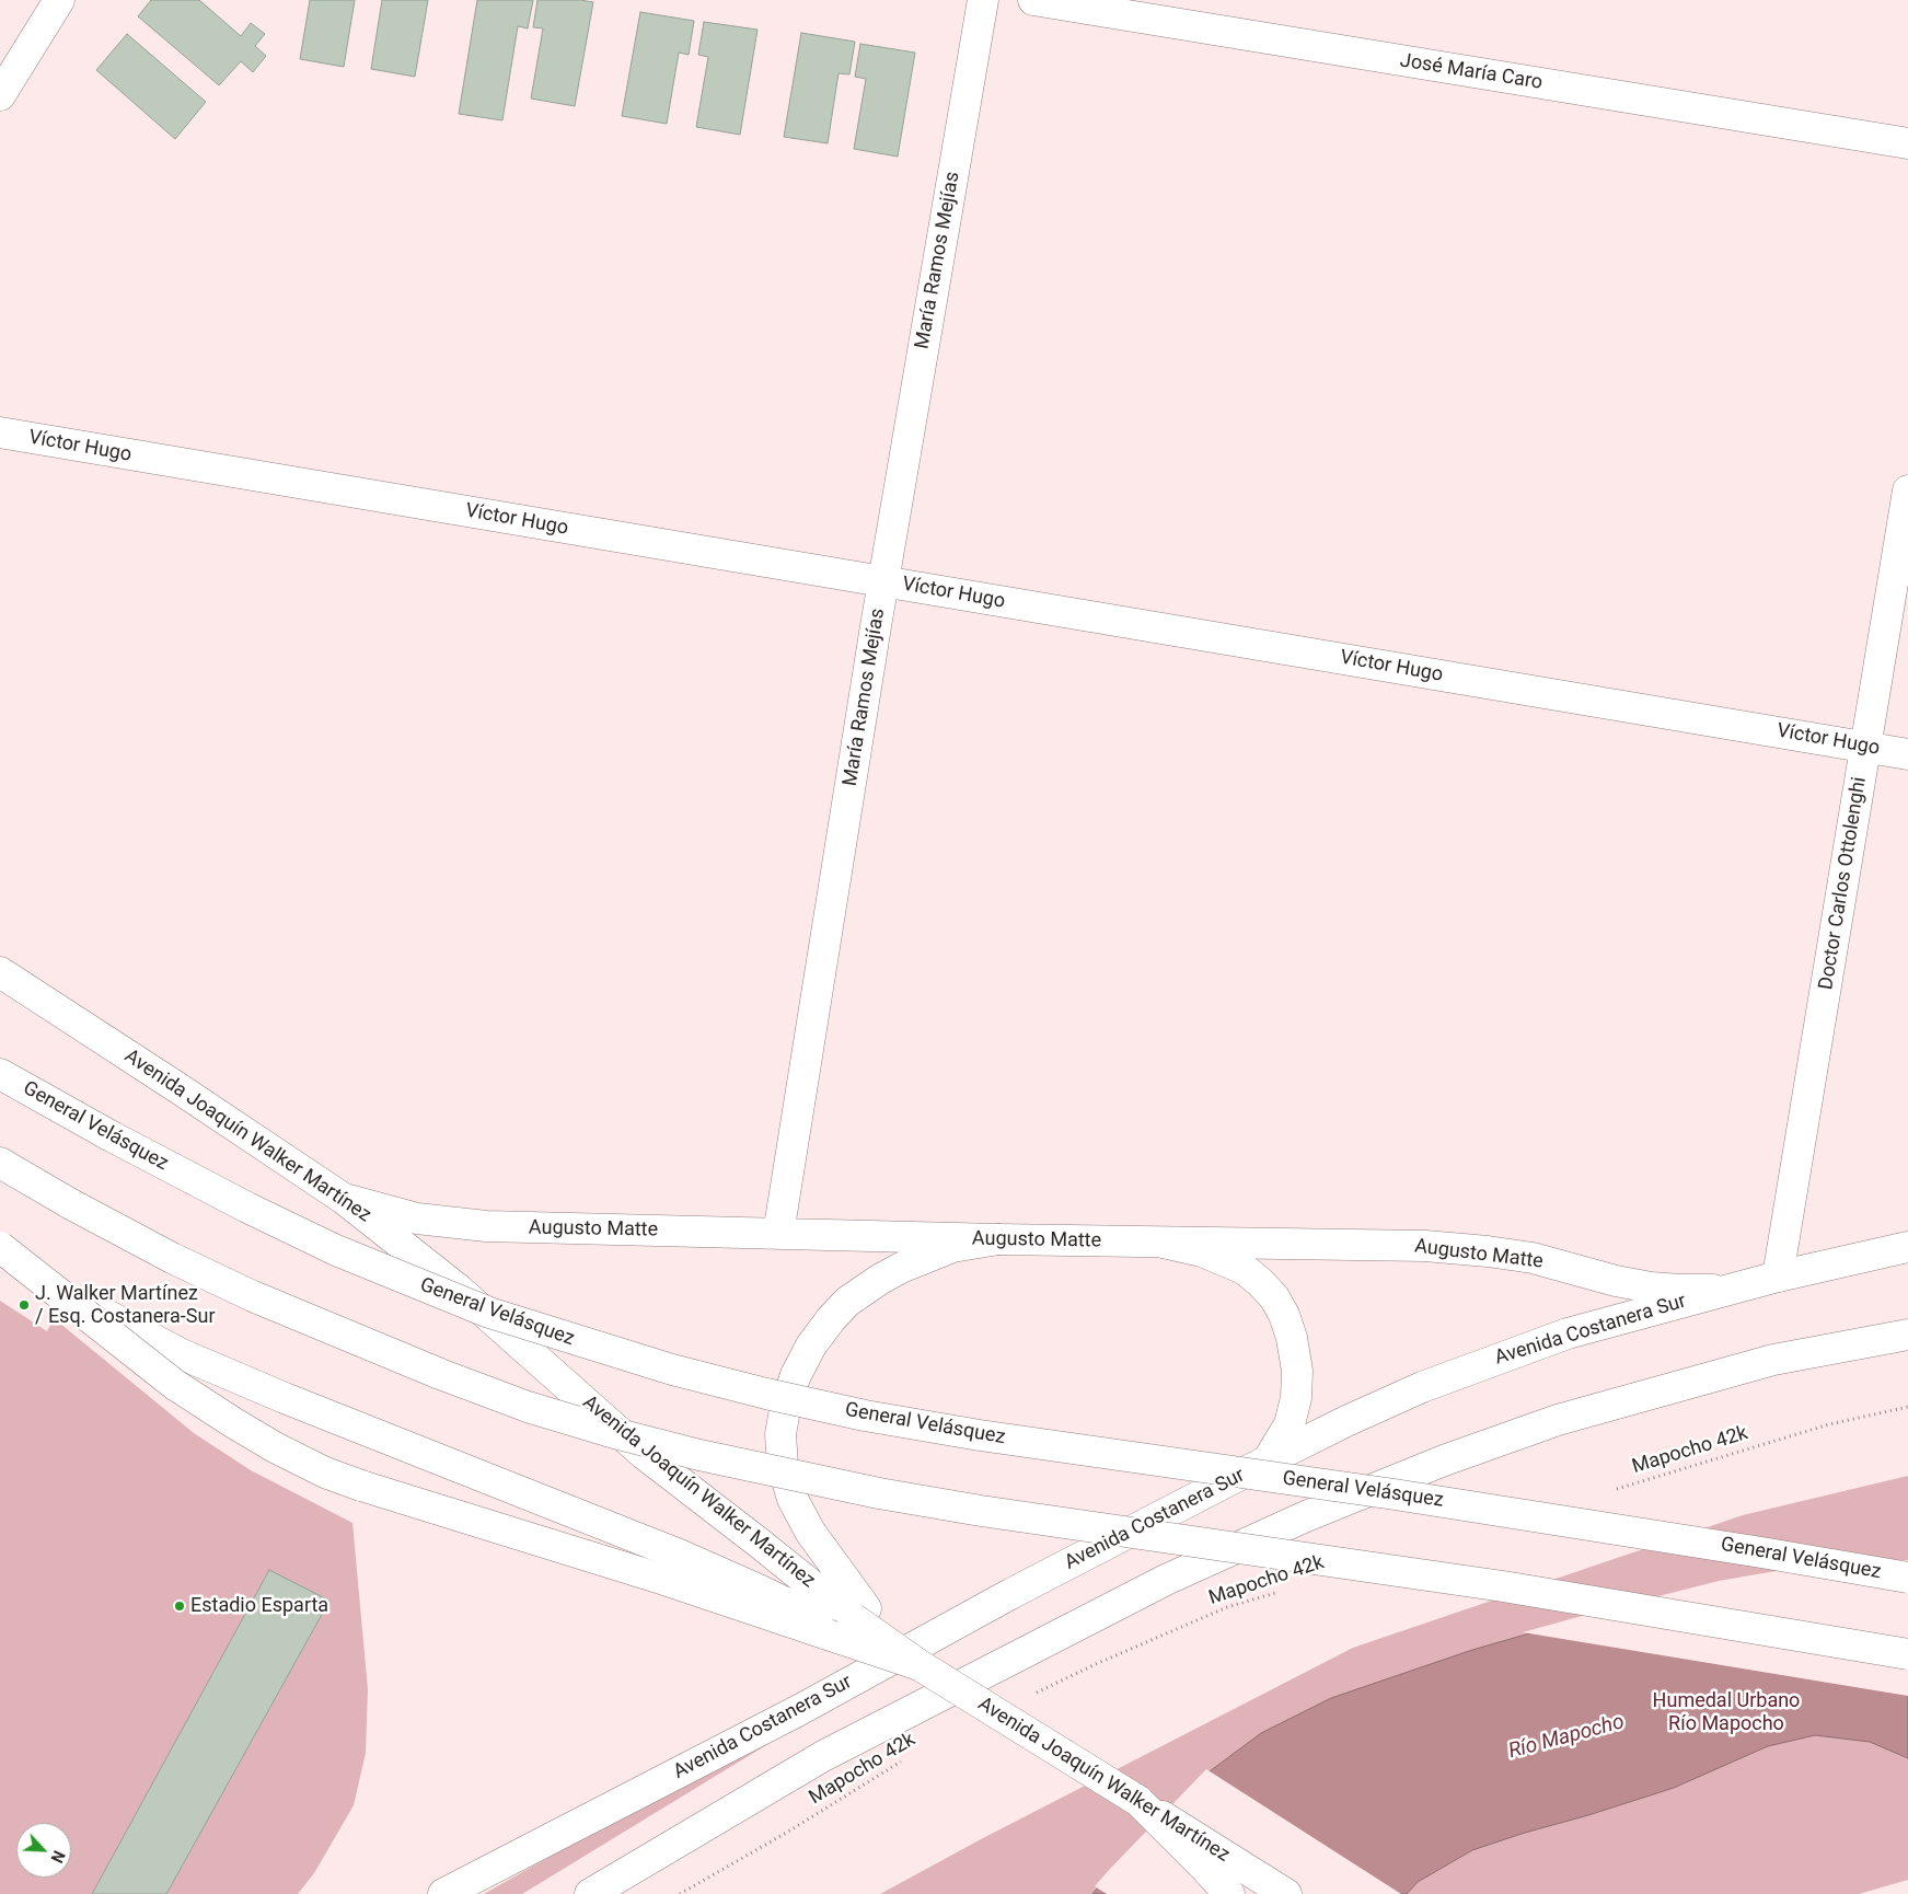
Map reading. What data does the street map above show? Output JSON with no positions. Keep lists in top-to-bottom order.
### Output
{
  "streets": {
    "main road": [
      "José María Caro",
      "María Ramos Mejías",
      "Víctor Hugo",
      "Doctor Carlos Ottolenghi",
      "General Velásquez",
      "Avenida Joaquín Walker Martínez",
      "Augusto Matte",
      "Avenida Costanera Sur"
    ],
    "path": ["Mapocho 42k"]
  },
  "crossings": [
    ["María Ramos Mejías", "Víctor Hugo"],
    ["María Ramos Mejías", "Augusto Matte"],
    ["Víctor Hugo", "Doctor Carlos Ottolenghi"],
    ["Doctor Carlos Ottolenghi", "Avenida Costanera Sur"],
    ["Avenida Joaquín Walker Martínez", "Augusto Matte"],
    ["Augusto Matte", "Avenida Costanera Sur"]
  ],
  "water": ["Río Mapocho"],
  "parks": ["Humedal Urbano Río Mapocho"],
  "places": ["J. Walker Martínez / Esq. Costanera-Sur", "Estadio Esparta"],
  "north": "bottom right"
}
